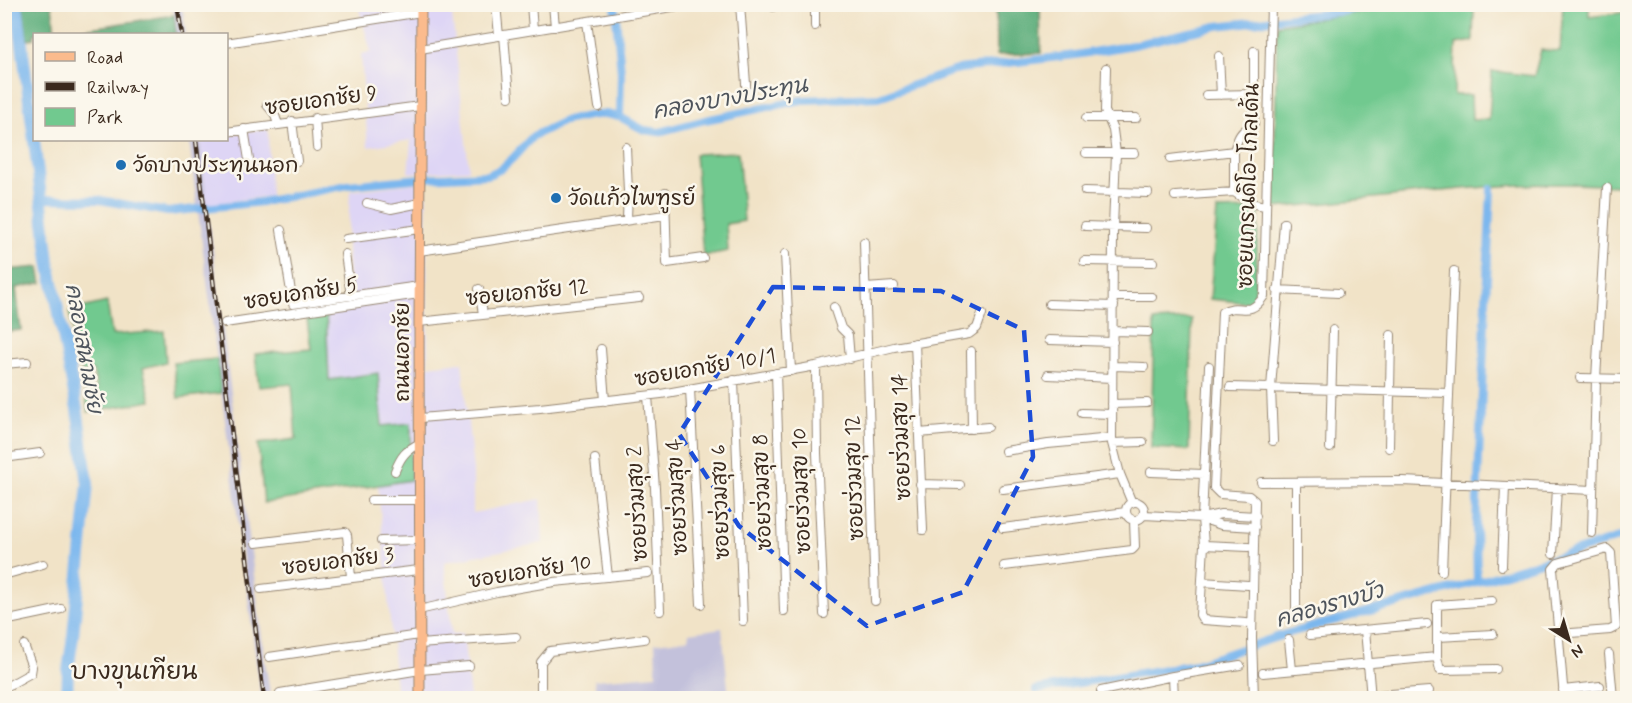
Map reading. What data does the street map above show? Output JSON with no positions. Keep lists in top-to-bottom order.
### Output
{
  "streets": {
    "main road": ["ถนนเอกชัย"],
    "street": [
      "ซอยเอกชัย 9",
      "ซอยแกรนดิโอ-โกลเด้น",
      "ซอยเอกชัย 12",
      "ซอยเอกชัย 5",
      "ซอยเอกชัย 10/1",
      "ซอยร่วมสุข 14",
      "ซอยร่วมสุข 12",
      "ซอยร่วมสุข 10",
      "ซอยร่วมสุข 8",
      "ซอยร่วมสุข 4",
      "ซอยร่วมสุข 6",
      "ซอยร่วมสุข 2",
      "ซอยเอกชัย 3",
      "ซอยเอกชัย 10"
    ]
  },
  "crossings": [
    ["ซอยเอกชัย 9", "ถนนเอกชัย"],
    ["ซอยเอกชัย 12", "ถนนเอกชัย"],
    ["ซอยเอกชัย 5", "ถนนเอกชัย"],
    ["ถนนเอกชัย", "ซอยเอกชัย 10/1"],
    ["ถนนเอกชัย", "ซอยเอกชัย 3"],
    ["ถนนเอกชัย", "ซอยเอกชัย 10"],
    ["ซอยเอกชัย 10/1", "ซอยร่วมสุข 14"],
    ["ซอยเอกชัย 10/1", "ซอยร่วมสุข 12"],
    ["ซอยเอกชัย 10/1", "ซอยร่วมสุข 10"],
    ["ซอยเอกชัย 10/1", "ซอยร่วมสุข 8"],
    ["ซอยเอกชัย 10/1", "ซอยร่วมสุข 4"],
    ["ซอยเอกชัย 10/1", "ซอยร่วมสุข 6"],
    ["ซอยเอกชัย 10/1", "ซอยร่วมสุข 2"]
  ],
  "districts": ["บางขุนเทียน"],
  "water": ["คลองบางประทุน", "คลองสนามชัย", "คลองรางบัว"],
  "places": ["วัดบางประทุนนอก", "วัดแก้วไพฑูรย์"],
  "legend": ["Road", "Railway", "Park"],
  "north": "bottom right"
}
